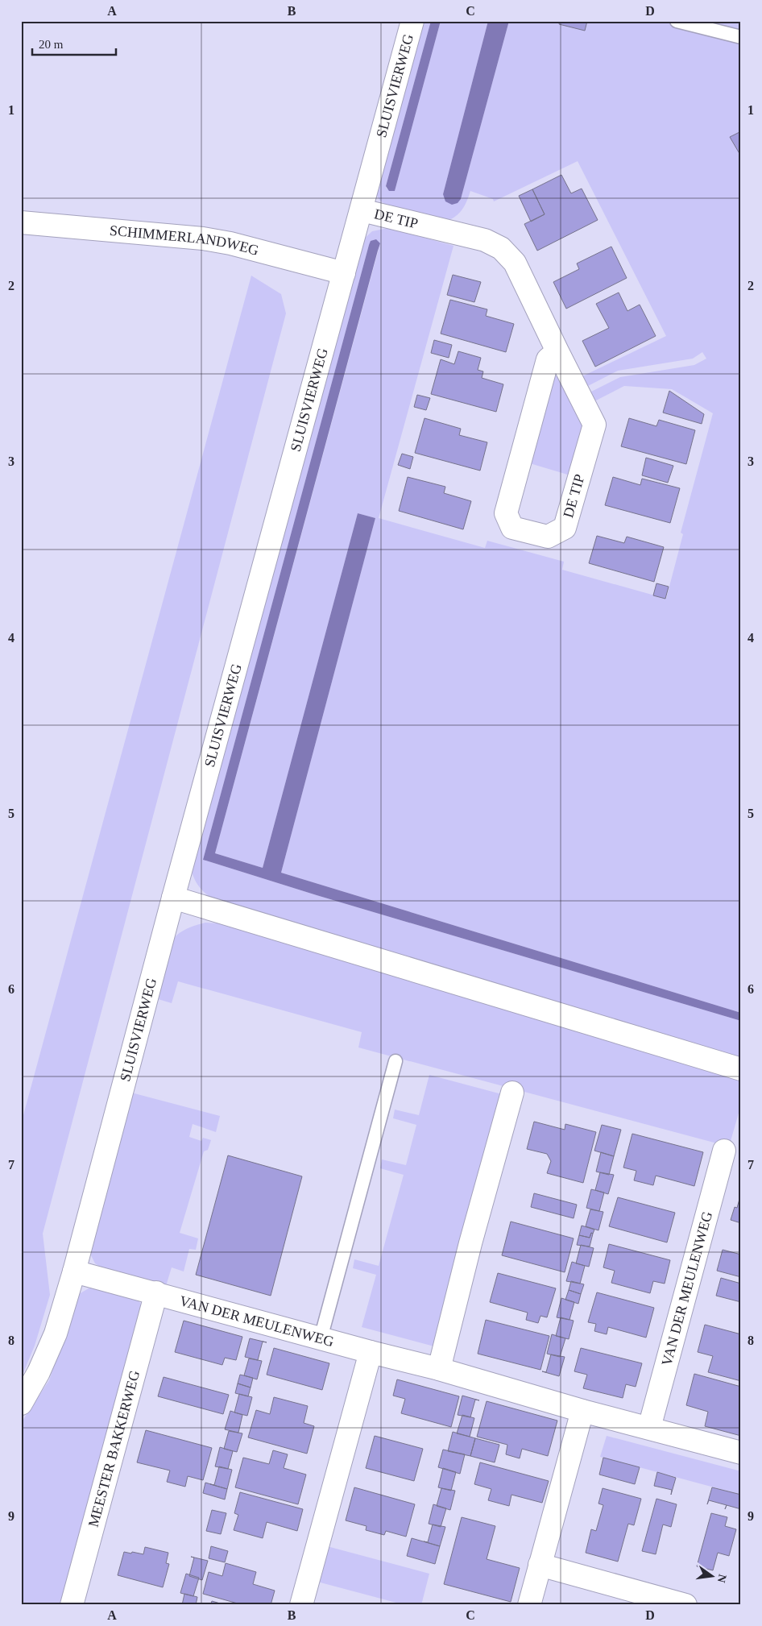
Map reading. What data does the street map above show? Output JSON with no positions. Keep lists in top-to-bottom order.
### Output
{
  "streets": {
    "street": [
      "SLUISVIERWEG",
      "DE TIP",
      "SCHIMMERLANDWEG",
      "VAN DER MEULENWEG",
      "MEESTER BAKKERWEG"
    ]
  },
  "crossings": [
    ["SLUISVIERWEG", "DE TIP"],
    ["SLUISVIERWEG", "SCHIMMERLANDWEG"],
    ["SLUISVIERWEG", "VAN DER MEULENWEG"],
    ["VAN DER MEULENWEG", "MEESTER BAKKERWEG"]
  ],
  "scale_bar": "20 m",
  "north": "right",
  "grid": {
    "columns": [
      "A",
      "B",
      "C",
      "D"
    ],
    "rows": [
      "1",
      "2",
      "3",
      "4",
      "5",
      "6",
      "7",
      "8",
      "9"
    ]
  }
}
